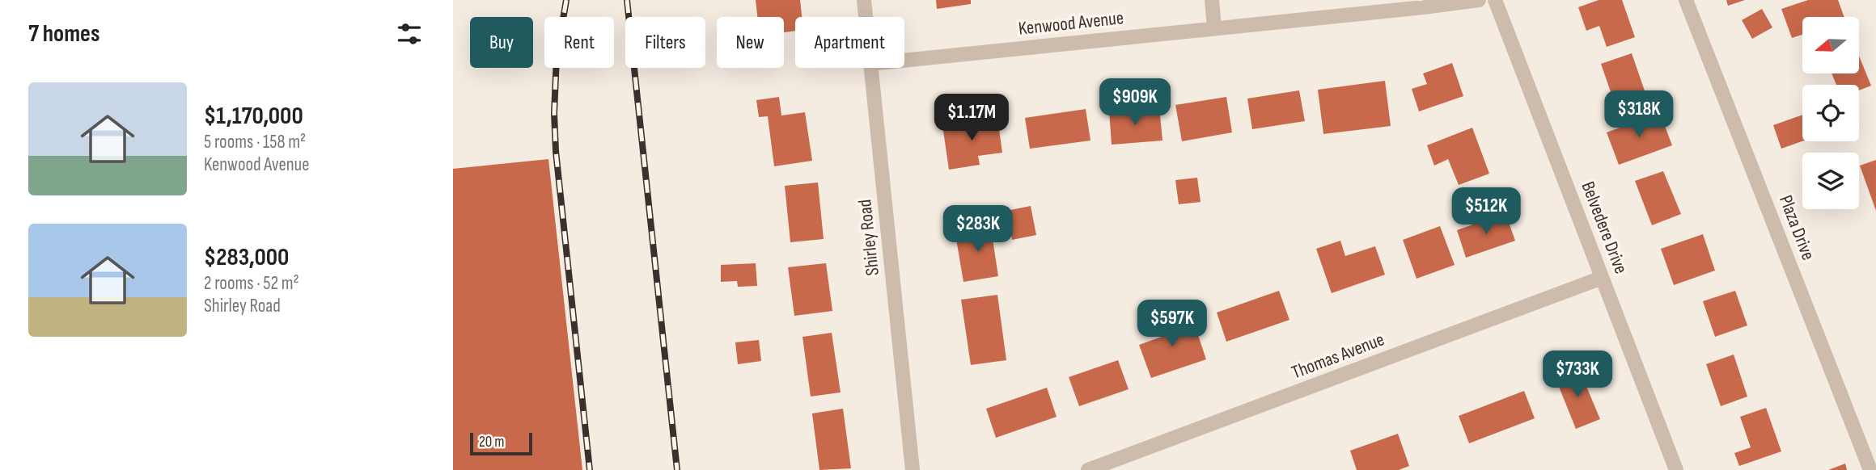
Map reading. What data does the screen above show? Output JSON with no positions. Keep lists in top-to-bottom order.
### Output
{
  "streets": {
    "street": [
      "Kenwood Avenue",
      "Belvedere Drive",
      "Plaza Drive",
      "Shirley Road",
      "Thomas Avenue"
    ]
  },
  "crossings": [
    ["Belvedere Drive", "Thomas Avenue"]
  ],
  "scale_bar": "20 m",
  "north": "left",
  "page": {
    "heading": "7 homes",
    "chip": [
      "Buy",
      "Rent",
      "Filters",
      "New",
      "Apartment"
    ],
    "list": [
      {
        "name": "$1,170,000",
        "note": "5 rooms · 158 m² · Kenwood Avenue"
      },
      {
        "name": "$283,000",
        "note": "2 rooms · 52 m² · Shirley Road"
      }
    ],
    "price": [
      "$909K",
      "$318K",
      "$1.17M",
      "$512K",
      "$283K",
      "$597K",
      "$733K"
    ],
    "scale": "20 m"
  }
}
